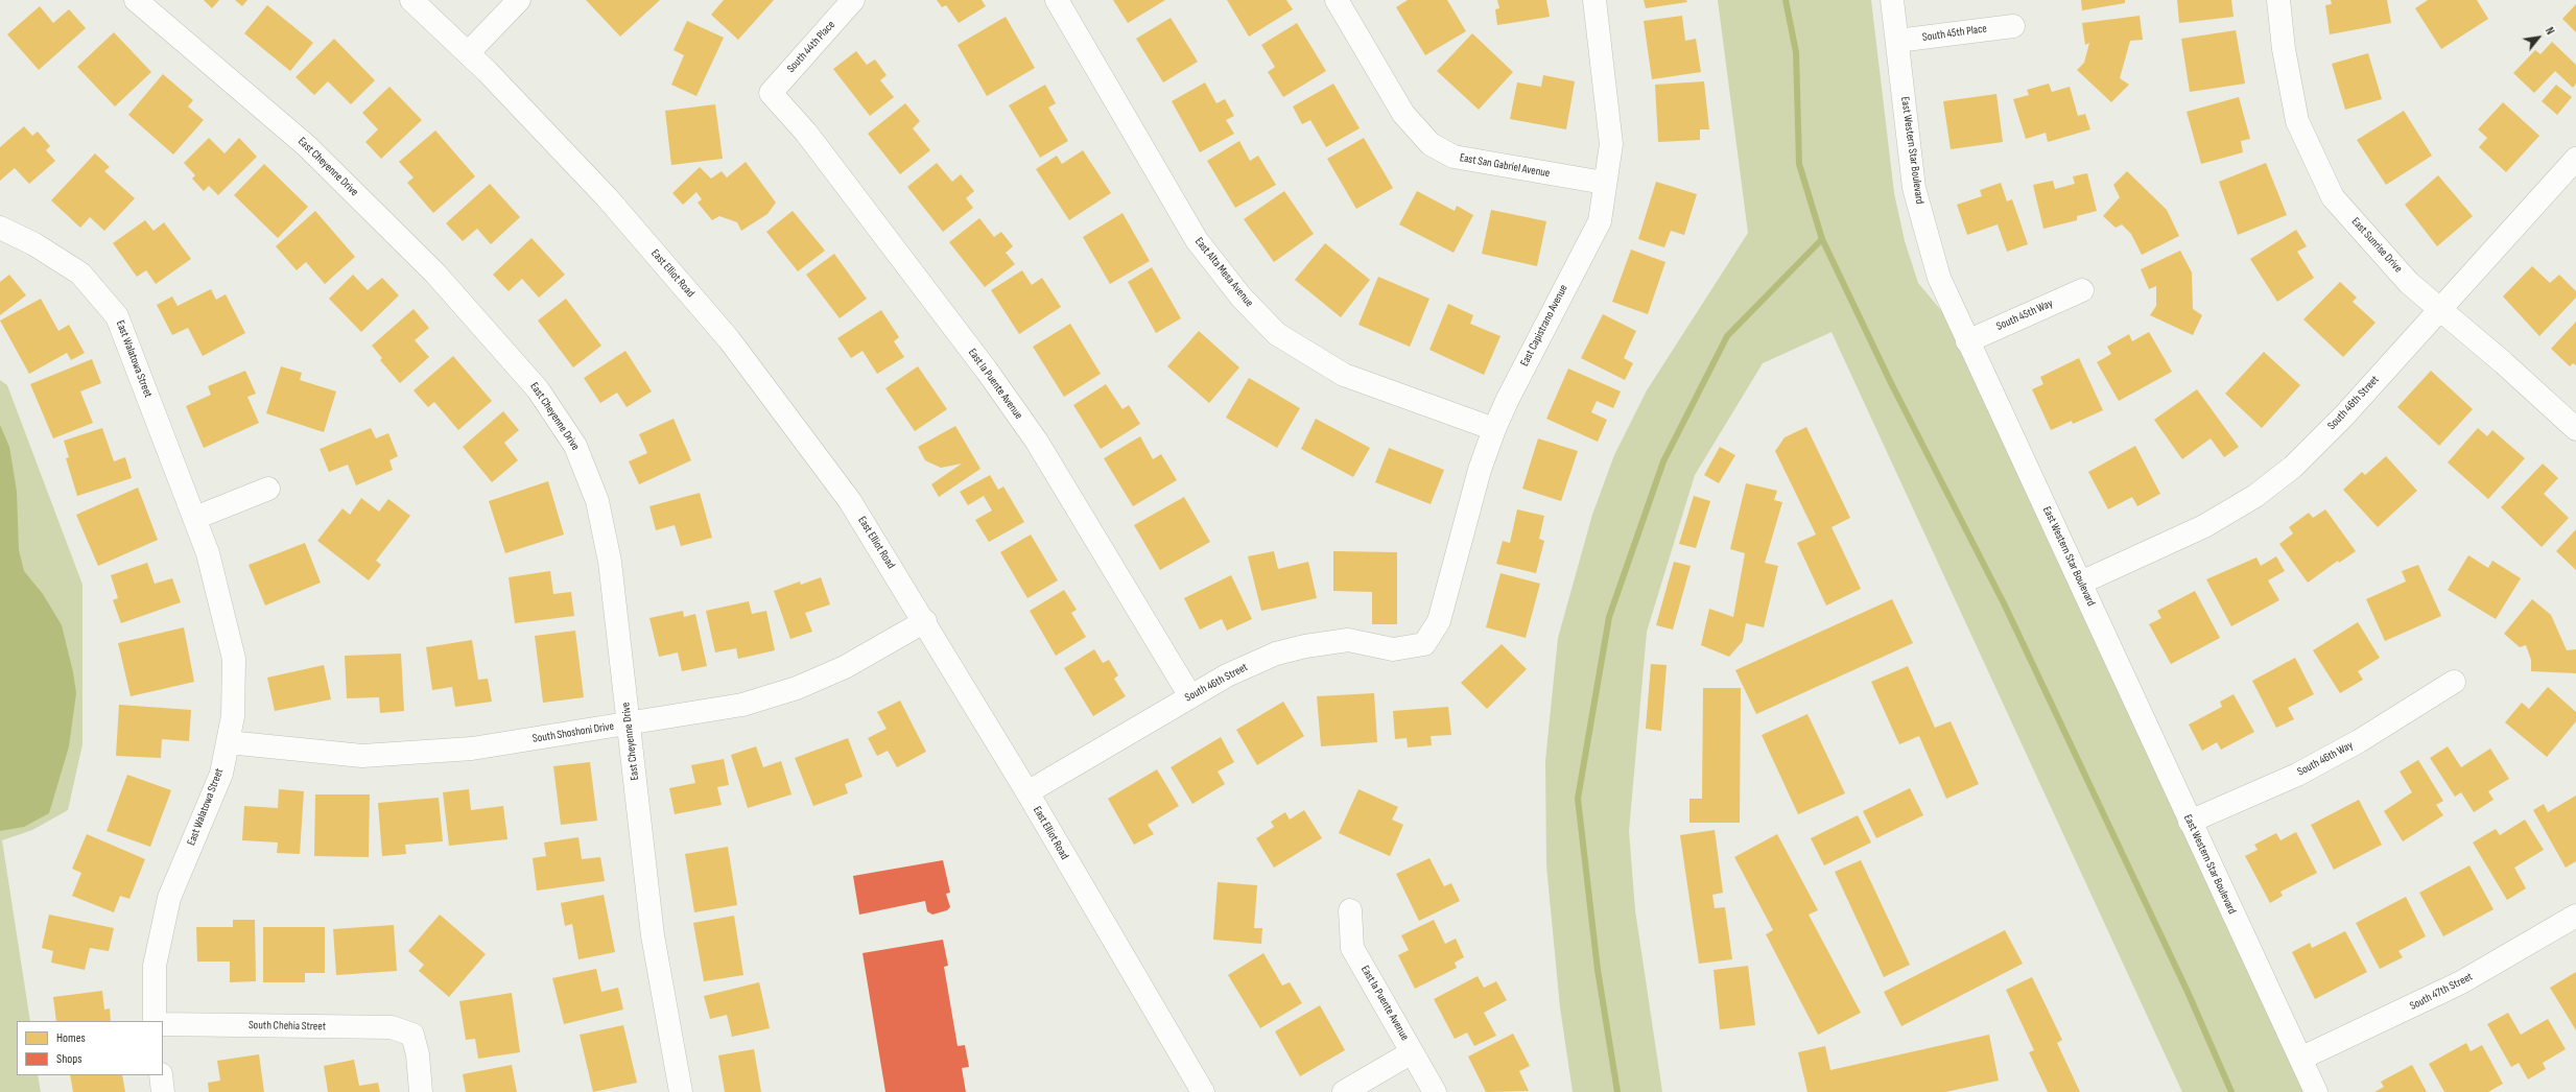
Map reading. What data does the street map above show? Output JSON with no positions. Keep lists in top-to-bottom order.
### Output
{
  "streets": {
    "street": [
      "South 45th Place",
      "South 44th Place",
      "East Western Star Boulevard",
      "East San Gabriel Avenue",
      "East Cheyenne Drive",
      "East Sunrise Drive",
      "East Alta Mesa Avenue",
      "East Elliot Road",
      "South 45th Way",
      "East Capistrano Avenue",
      "East Walatowa Street",
      "East la Puente Avenue",
      "South 46th Street",
      "South Shoshoni Drive",
      "South 46th Way",
      "South 47th Street",
      "South Chehia Street"
    ]
  },
  "crossings": [
    ["South 45th Place", "East Western Star Boulevard"],
    ["South 44th Place", "East la Puente Avenue"],
    ["East Western Star Boulevard", "South 45th Way"],
    ["East Western Star Boulevard", "South 46th Street"],
    ["East Western Star Boulevard", "South 46th Way"],
    ["East Western Star Boulevard", "South 47th Street"],
    ["East San Gabriel Avenue", "East Capistrano Avenue"],
    ["East Cheyenne Drive", "South Shoshoni Drive"],
    ["East Sunrise Drive", "South 46th Street"],
    ["East Alta Mesa Avenue", "East Capistrano Avenue"],
    ["East Elliot Road", "South 46th Street"],
    ["East Elliot Road", "South Shoshoni Drive"],
    ["East Capistrano Avenue", "South 46th Street"],
    ["East Walatowa Street", "South Shoshoni Drive"],
    ["East la Puente Avenue", "South 46th Street"]
  ],
  "legend": ["Homes", "Shops"],
  "north": "top right"
}
